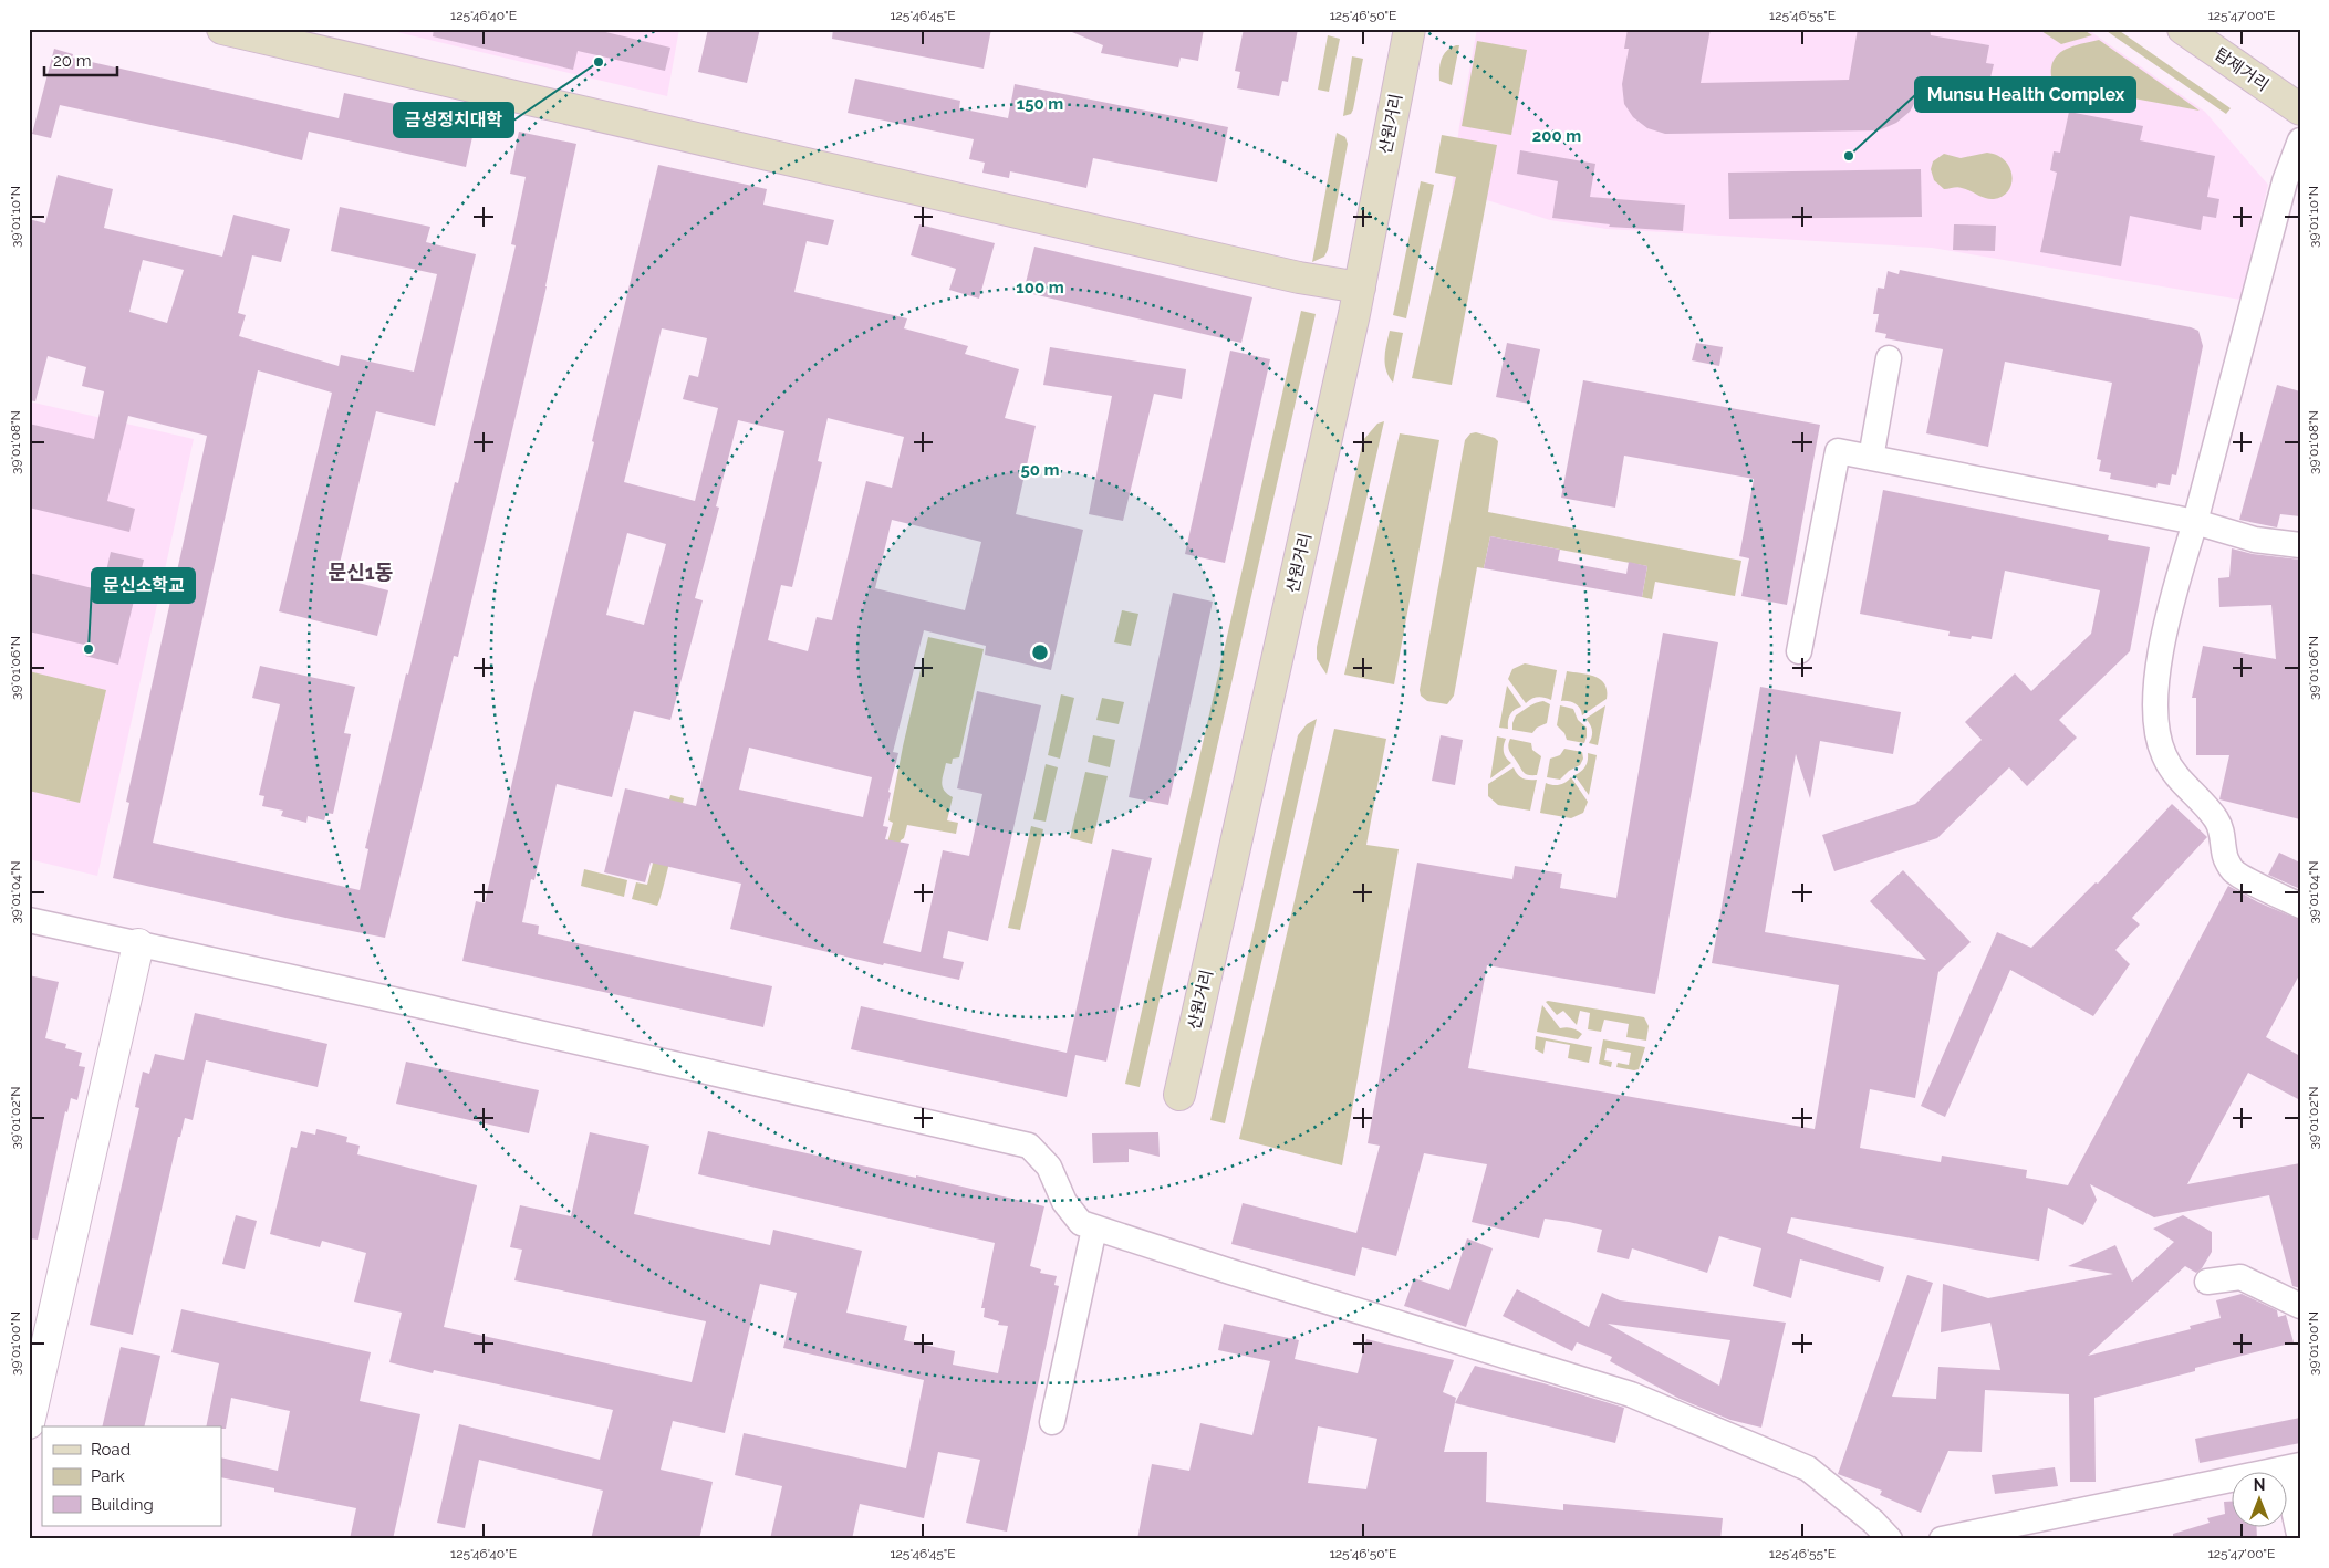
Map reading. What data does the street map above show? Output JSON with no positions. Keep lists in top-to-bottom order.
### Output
{
  "streets": {
    "main road": ["탑제거리", "산원거리"]
  },
  "districts": ["문신1동"],
  "places": ["금성정치대학", "Munsu Health Complex", "문신소학교"],
  "legend": ["Road", "Park", "Building"],
  "scale_bar": "20 m",
  "north": "top",
  "coordinates": [
    "125°46'40\"E",
    "125°46'45\"E",
    "125°46'50\"E",
    "125°46'55\"E",
    "125°47'00\"E",
    "39°01'10\"N",
    "39°01'08\"N",
    "39°01'06\"N",
    "39°01'04\"N",
    "39°01'02\"N",
    "39°01'00\"N"
  ],
  "rings": [
    "150 m",
    "200 m",
    "100 m",
    "50 m"
  ]
}
